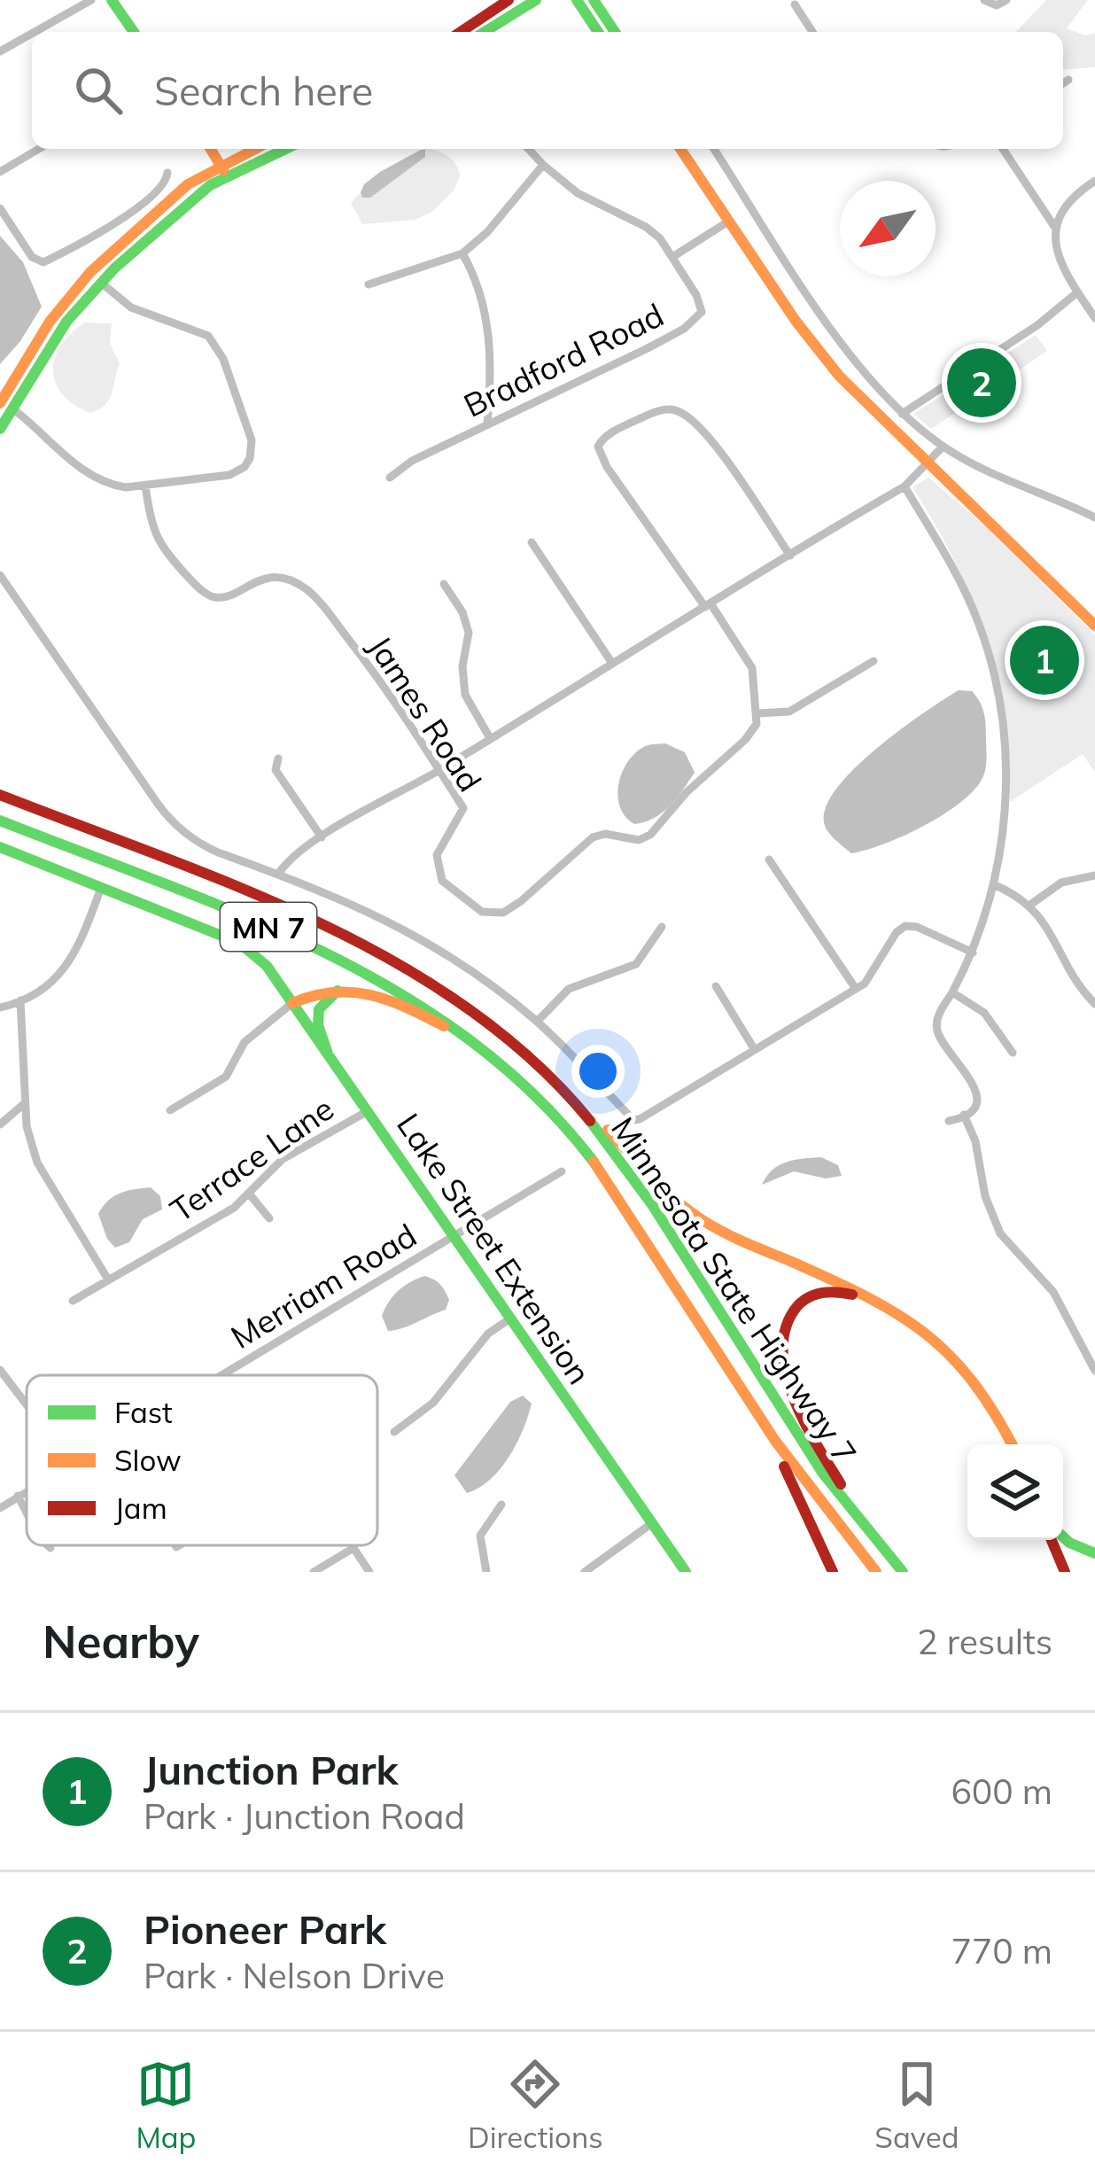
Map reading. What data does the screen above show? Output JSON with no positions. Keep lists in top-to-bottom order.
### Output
{
  "streets": {
    "main road": ["MN 7", "Lake Street Extension", "Minnesota State Highway 7"],
    "street": [
      "Bradford Road",
      "James Road",
      "Terrace Lane",
      "Merriam Road"
    ]
  },
  "crossings": [
    ["Terrace Lane", "Lake Street Extension"],
    ["Lake Street Extension", "Merriam Road"]
  ],
  "legend": ["Fast", "Slow", "Jam"],
  "north": "bottom left",
  "page": {
    "search": "Search here",
    "pins": ["2", "1"],
    "heading": ["Nearby", "2 results"],
    "list": [
      {
        "mark": "1",
        "name": "Junction Park",
        "note": "Park · Junction Road",
        "value": "600 m"
      },
      {
        "mark": "2",
        "name": "Pioneer Park",
        "note": "Park · Nelson Drive",
        "value": "770 m"
      }
    ],
    "nav": ["Map", "Directions", "Saved"]
  }
}
